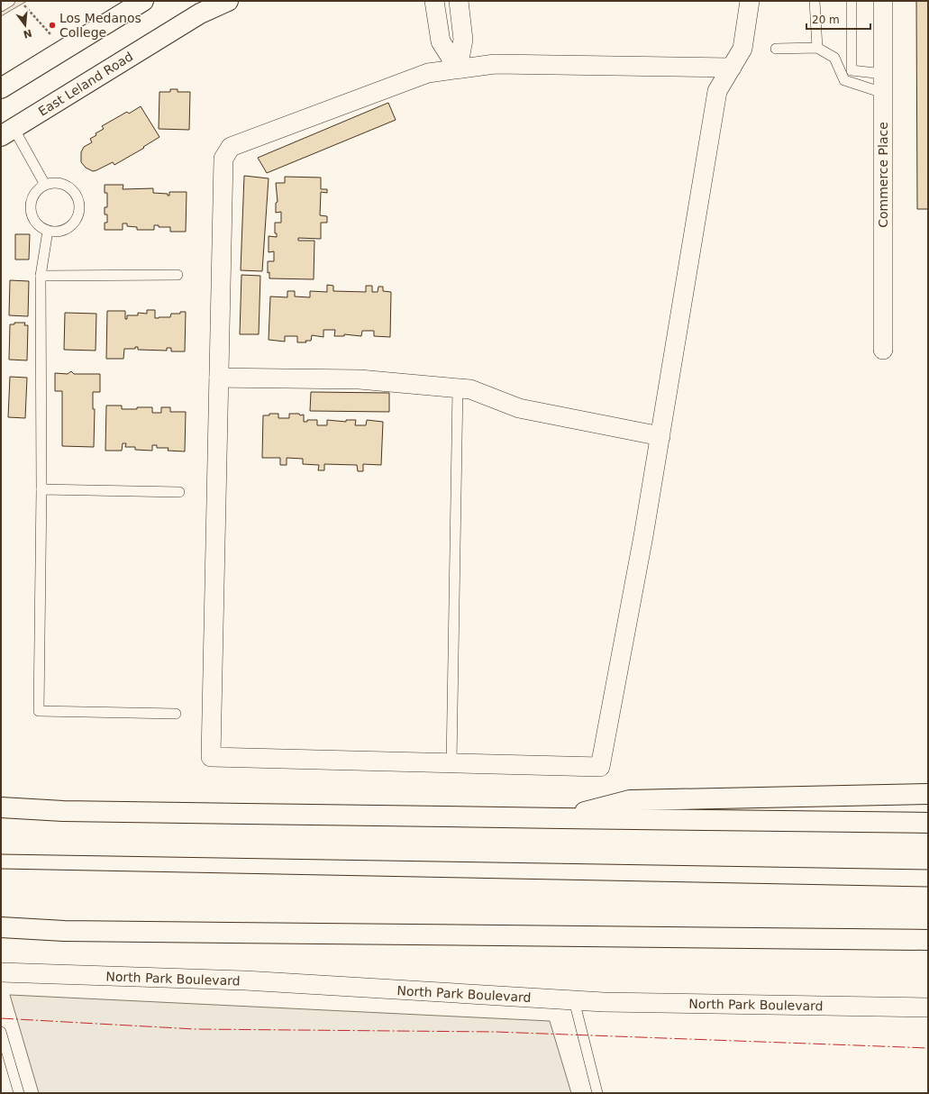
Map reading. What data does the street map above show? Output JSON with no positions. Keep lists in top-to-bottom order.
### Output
{
  "streets": {
    "main road": ["East Leland Road"],
    "street": ["Commerce Place", "North Park Boulevard"]
  },
  "places": ["Los Medanos College"],
  "scale_bar": "20 m",
  "north": "bottom"
}
